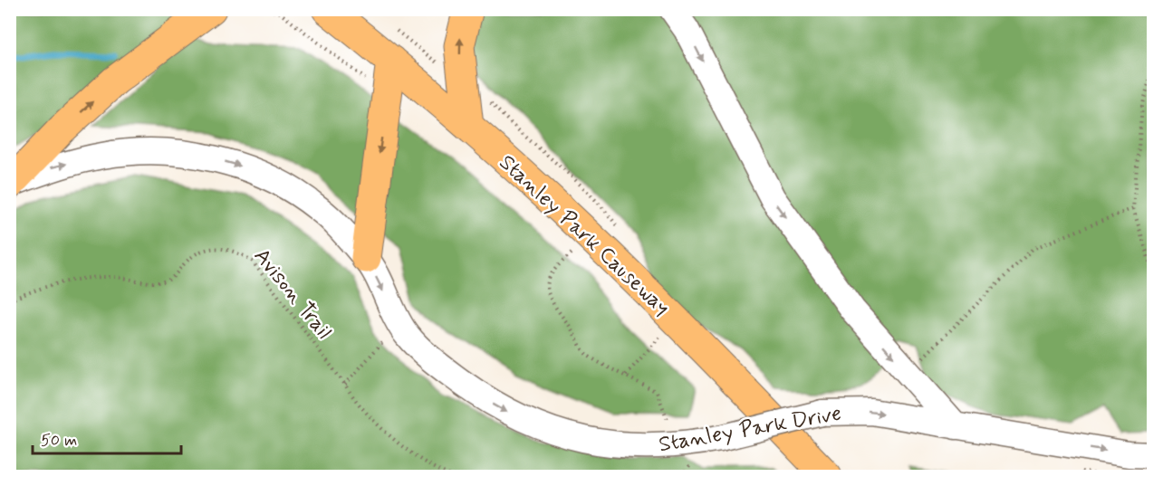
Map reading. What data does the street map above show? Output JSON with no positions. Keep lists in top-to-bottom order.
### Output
{
  "streets": {
    "highway": ["Stanley Park Causeway"],
    "street": ["Stanley Park Drive"],
    "path": ["Avison Trail"]
  },
  "one_way": ["Stanley Park Drive"],
  "scale_bar": "50 m"
}
